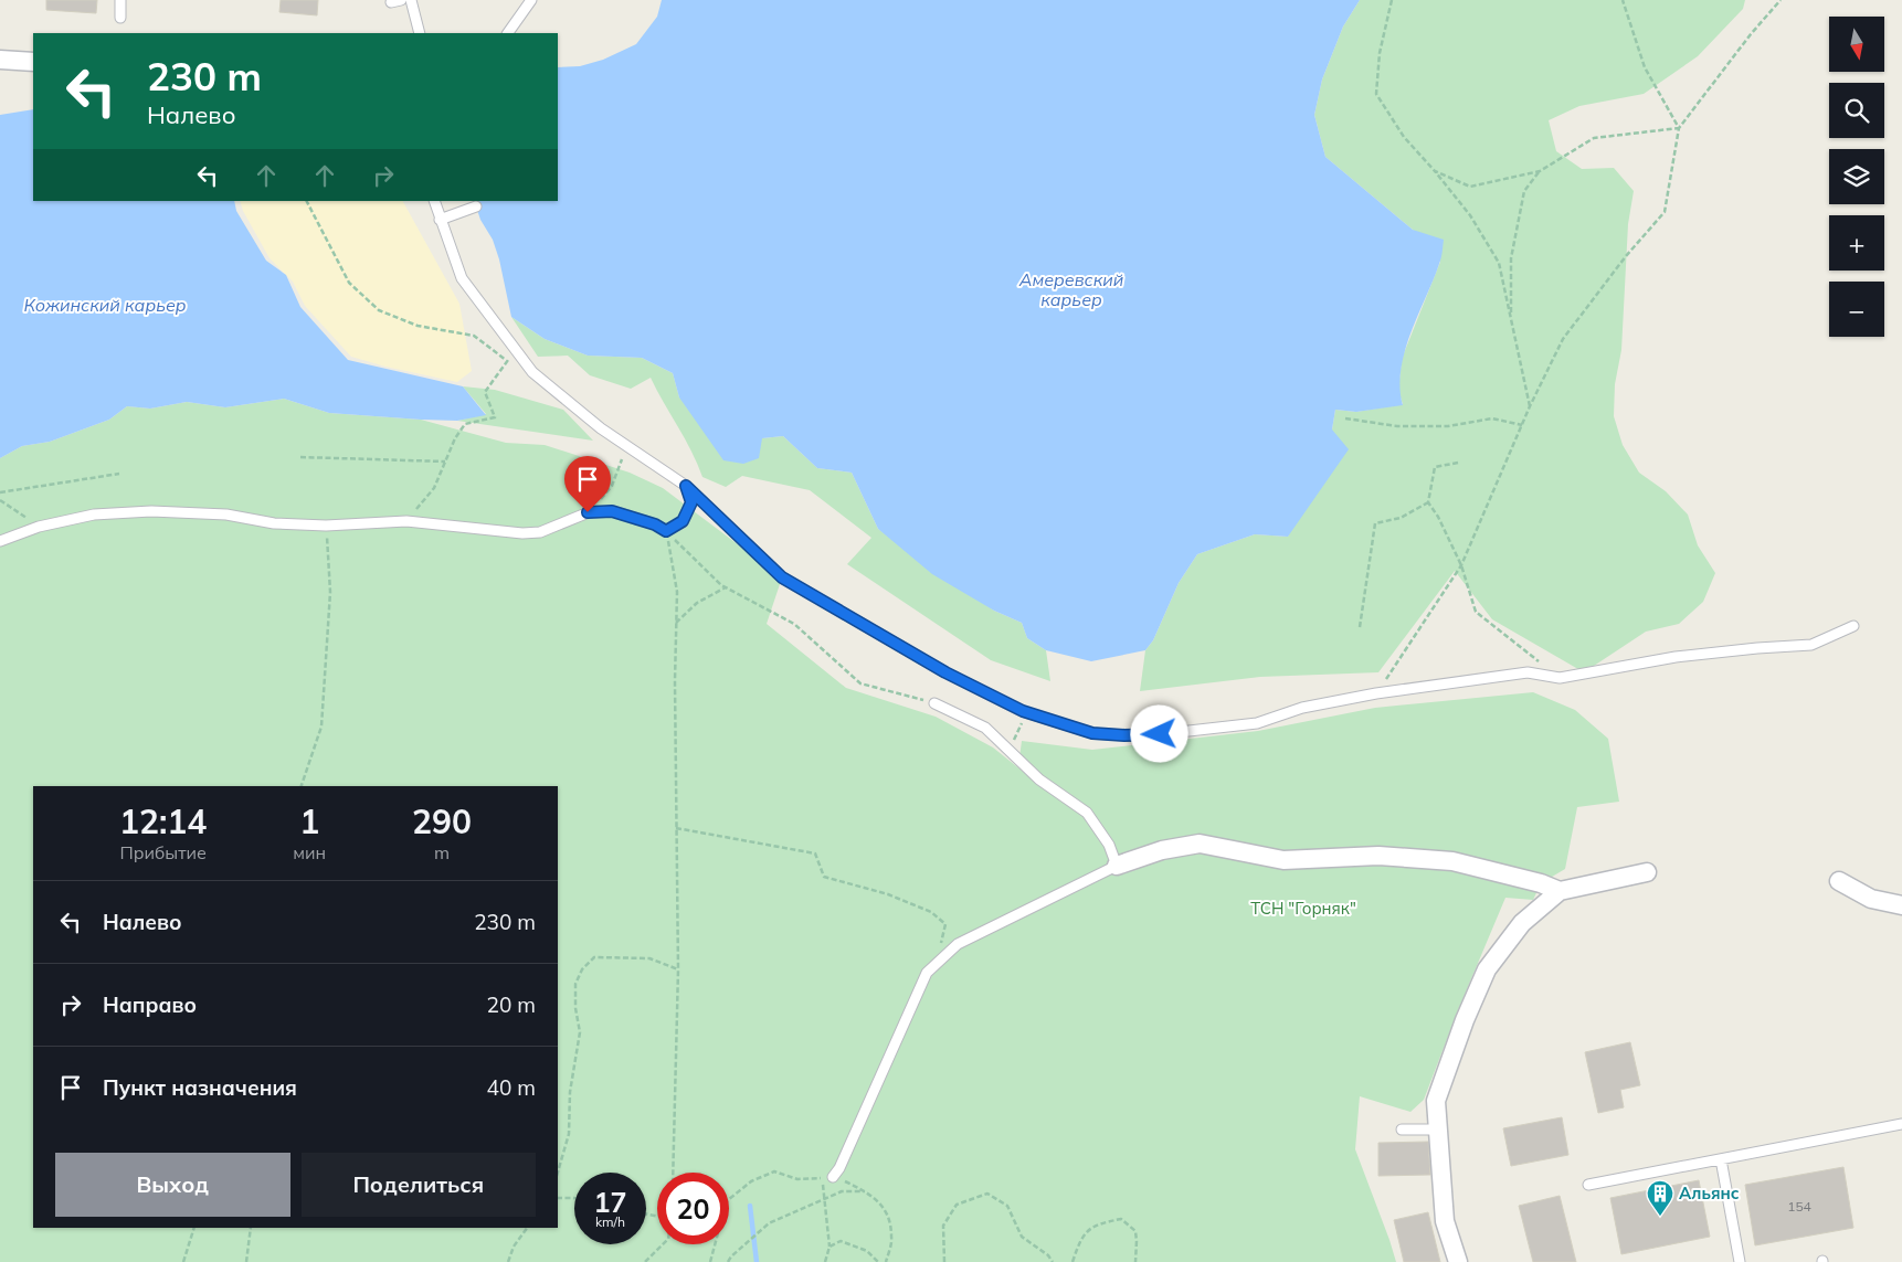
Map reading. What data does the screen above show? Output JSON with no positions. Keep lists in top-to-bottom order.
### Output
{
  "water": ["Амеревский карьер", "Кожинский карьер"],
  "parks": ["ТСН \"Горняк\""],
  "places": {
    "building": ["Альянс"]
  },
  "house_numbers": ["154"],
  "north": "bottom",
  "page": {
    "map_buttons": ["+", "−"],
    "turn": ["230 m", "Налево"],
    "eta": [
      "12:14",
      "Прибытие",
      "1",
      "мин",
      "290",
      "m"
    ],
    "list": [
      {
        "name": "Налево",
        "value": "230 m"
      },
      {
        "name": "Направо",
        "value": "20 m"
      },
      {
        "name": "Пункт назначения",
        "value": "40 m"
      }
    ],
    "buttons": ["Выход", "Поделиться"],
    "speed": "17 km/h",
    "limit": "20"
  }
}
